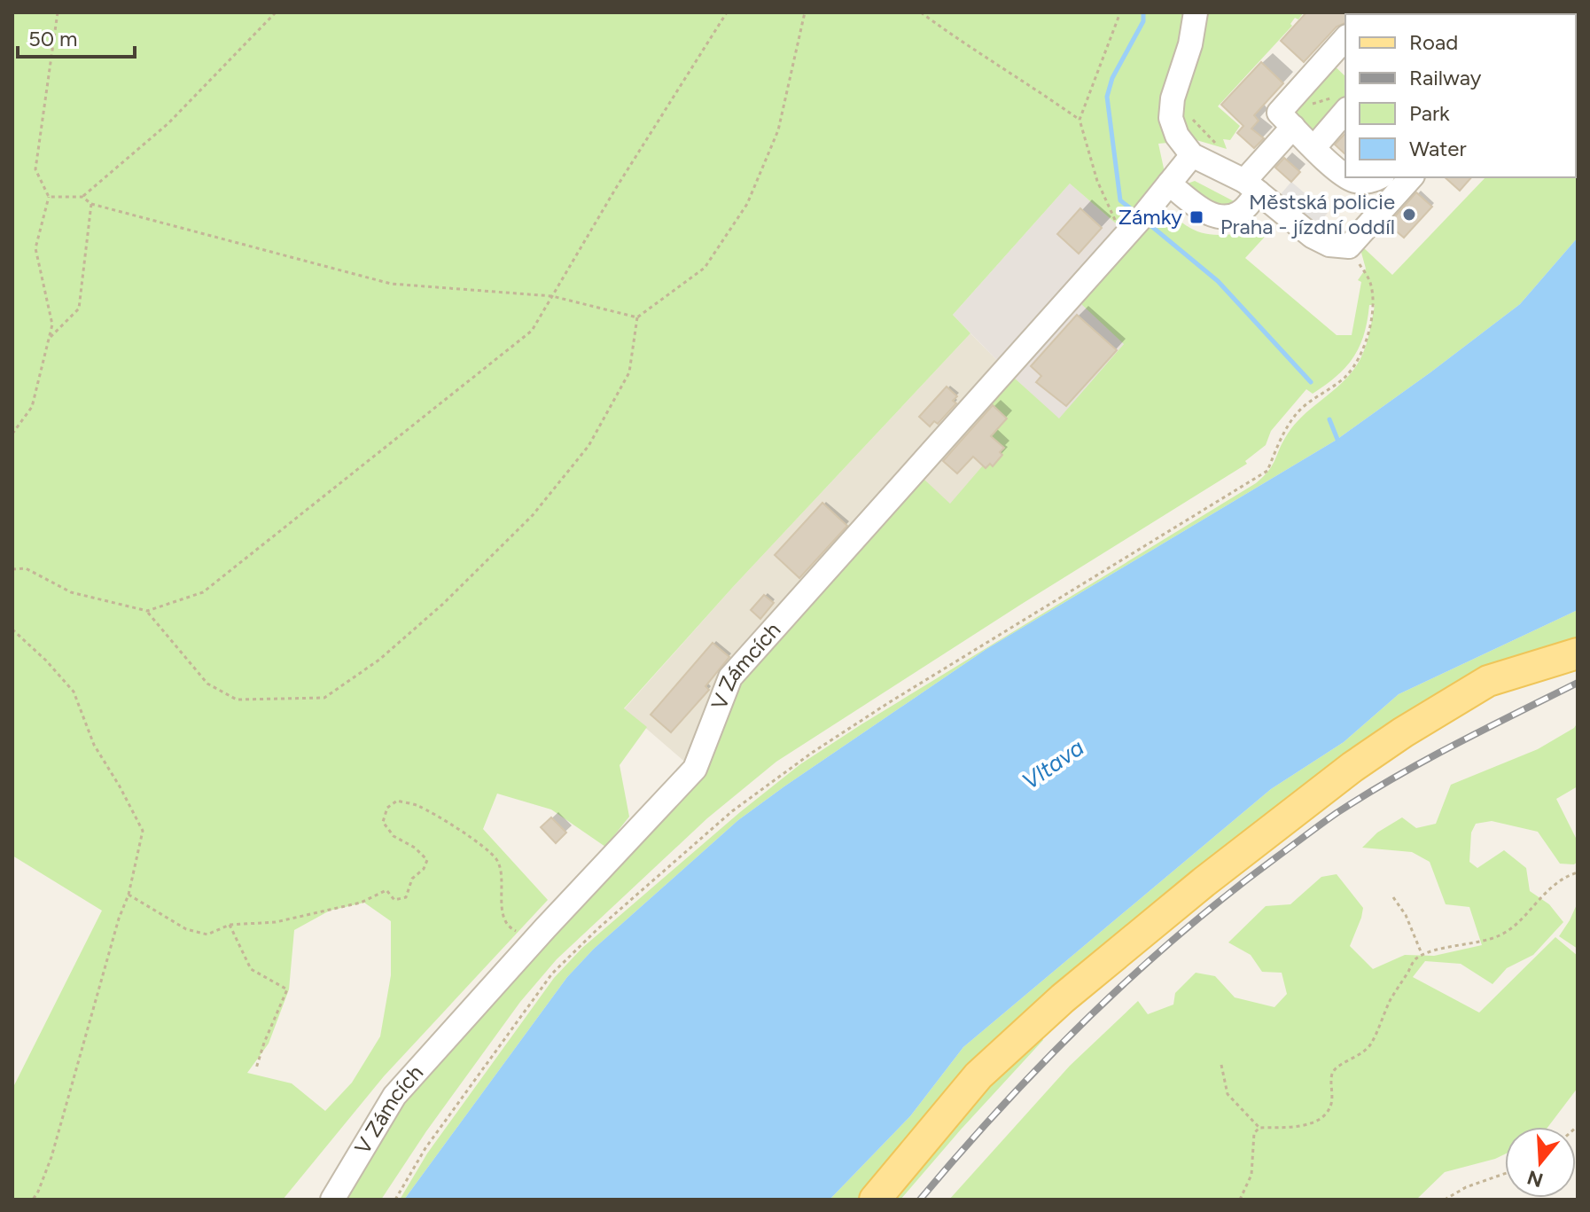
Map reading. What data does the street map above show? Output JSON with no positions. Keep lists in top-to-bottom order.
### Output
{
  "streets": {
    "street": ["V Zámcích"]
  },
  "water": ["Vltava"],
  "places": {
    "other": ["Městská policie Praha - jízdní oddíl"],
    "transit": ["Zámky"]
  },
  "legend": [
    "Road",
    "Railway",
    "Park",
    "Water"
  ],
  "scale_bar": "50 m",
  "north": "bottom"
}
